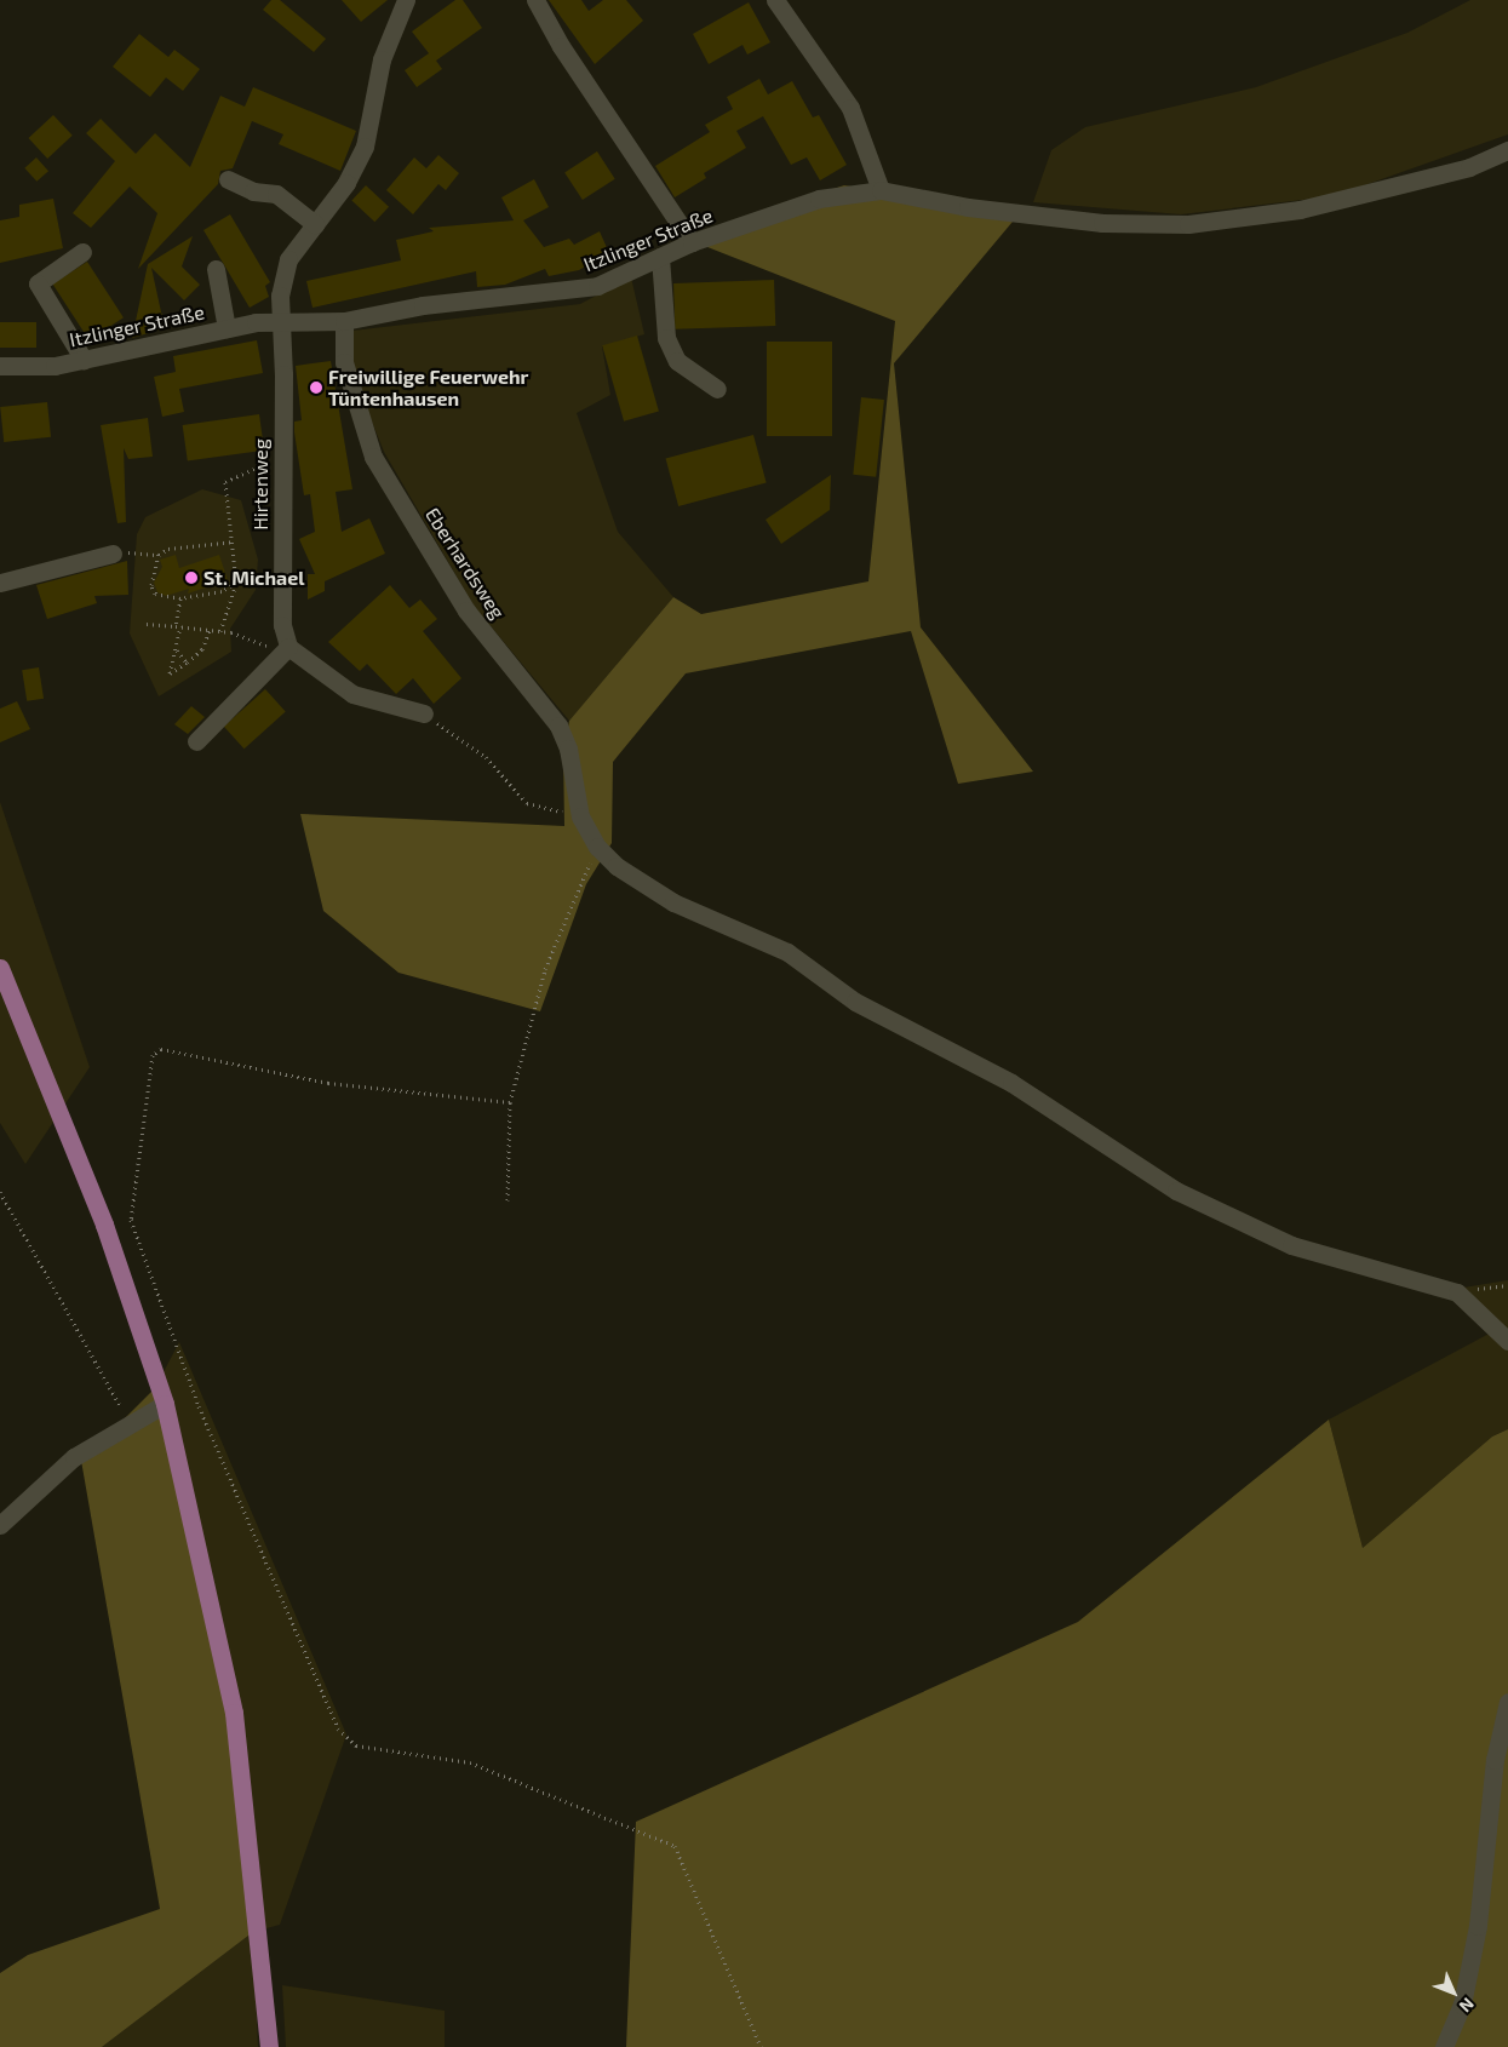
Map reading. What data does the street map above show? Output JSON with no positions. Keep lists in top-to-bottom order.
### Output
{
  "streets": {
    "street": ["Itzlinger Straße", "Hirtenweg", "Eberhardsweg"]
  },
  "crossings": [
    ["Itzlinger Straße", "Hirtenweg"],
    ["Itzlinger Straße", "Eberhardsweg"]
  ],
  "places": ["Freiwillige Feuerwehr Tüntenhausen", "St. Michael"],
  "north": "bottom right"
}
